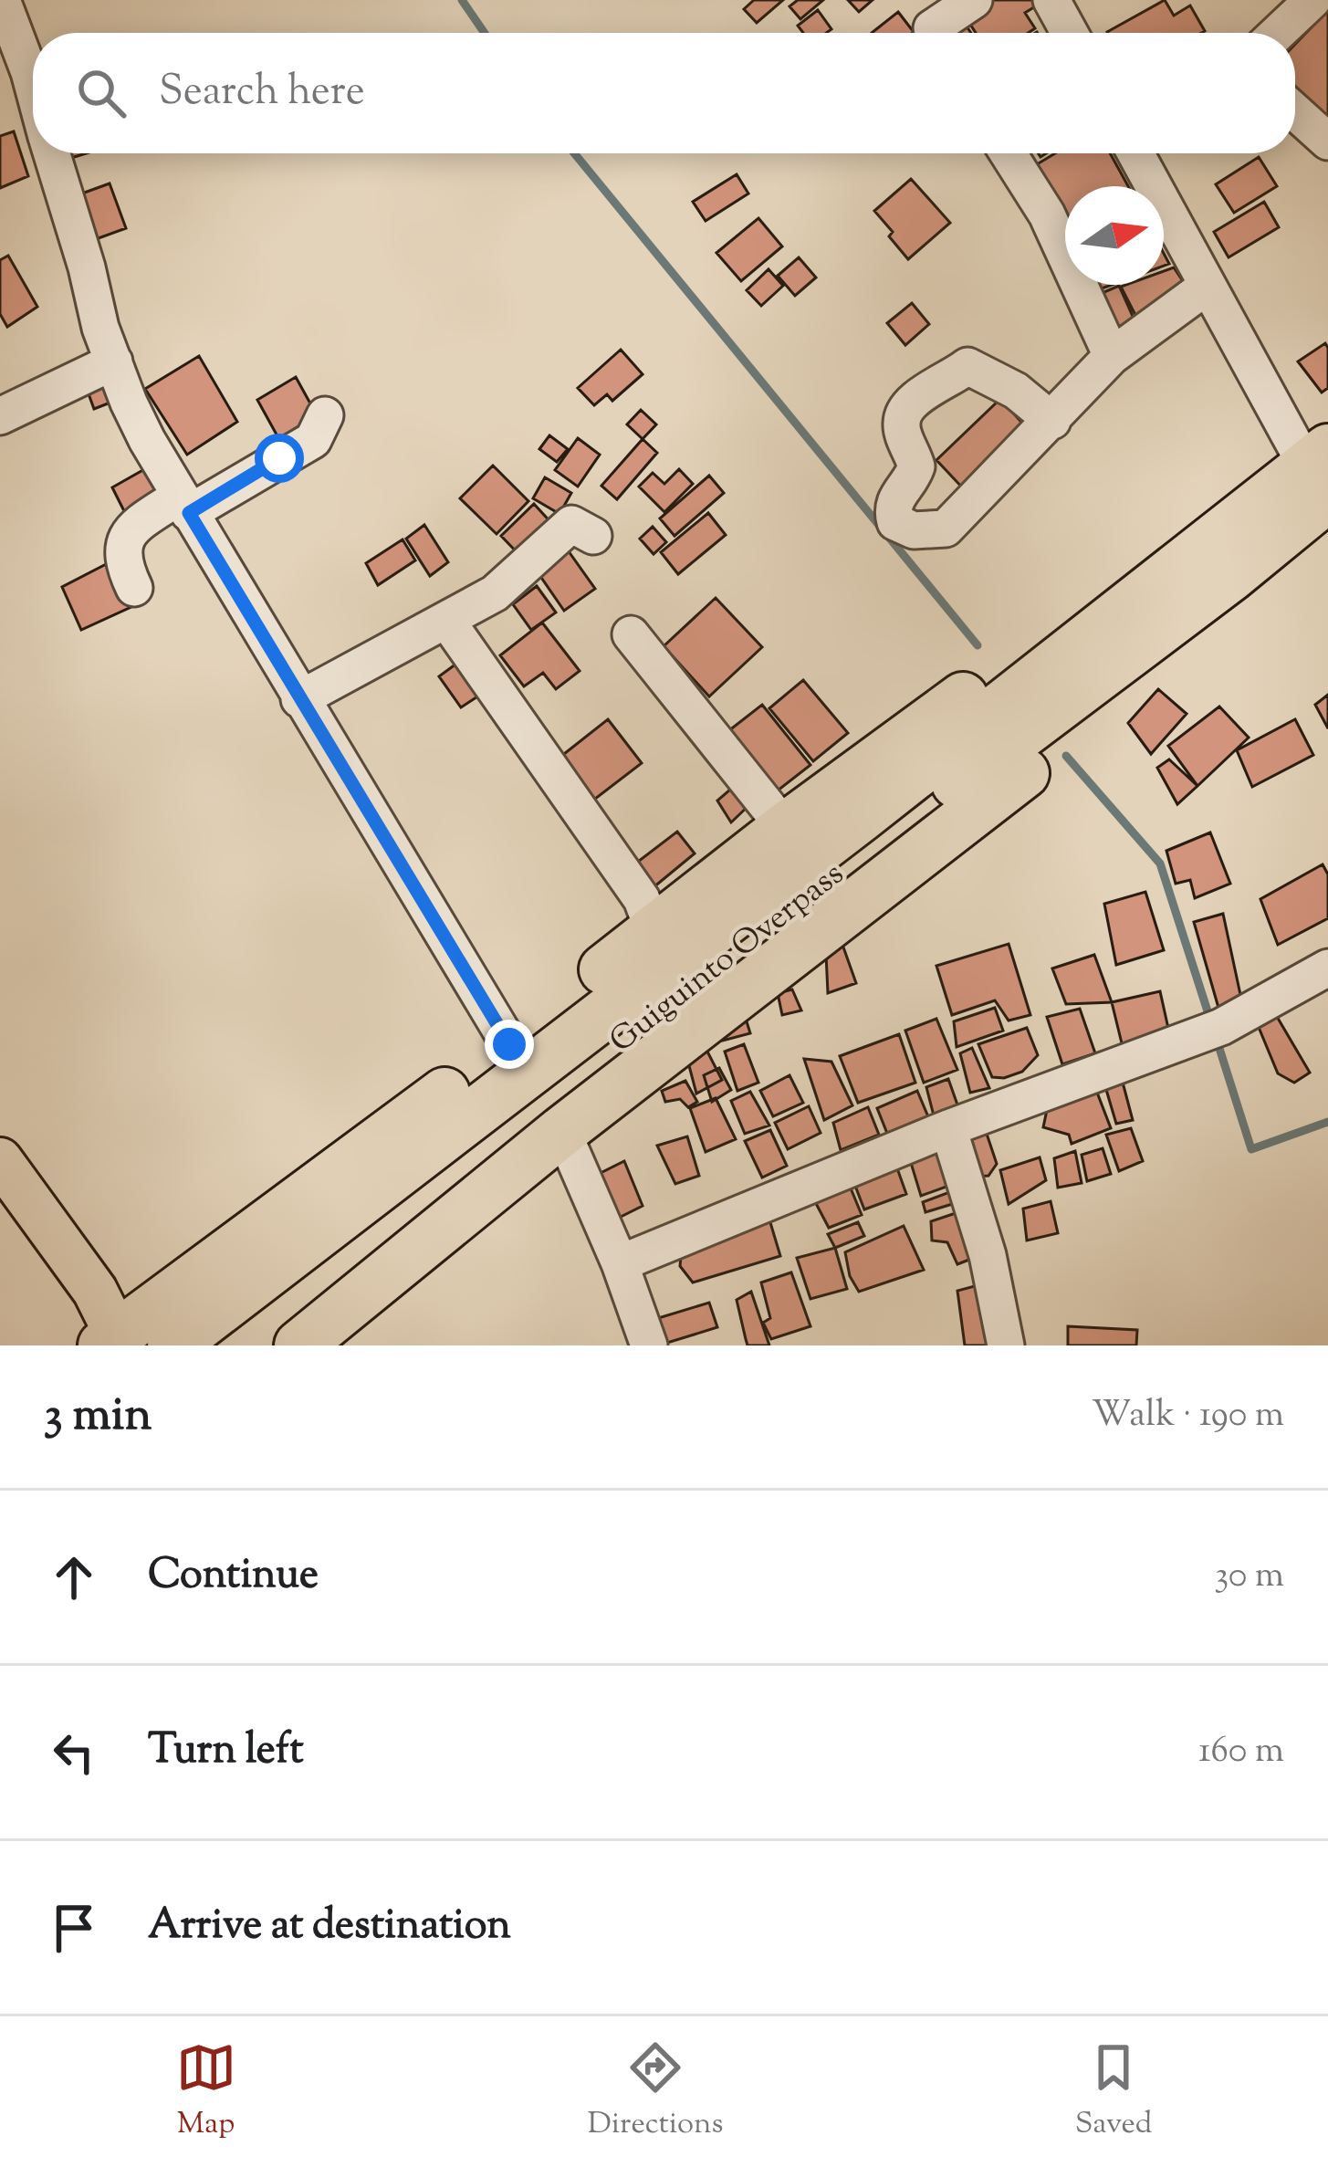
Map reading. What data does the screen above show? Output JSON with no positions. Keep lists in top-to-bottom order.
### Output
{
  "streets": {
    "highway": ["Guiguinto Overpass"]
  },
  "north": "right",
  "page": {
    "search": "Search here",
    "heading": ["3 min", "Walk · 190 m"],
    "list": [
      ["Continue", "30 m"],
      ["Turn left", "160 m"],
      "Arrive at destination"
    ],
    "nav": ["Map", "Directions", "Saved"]
  }
}
